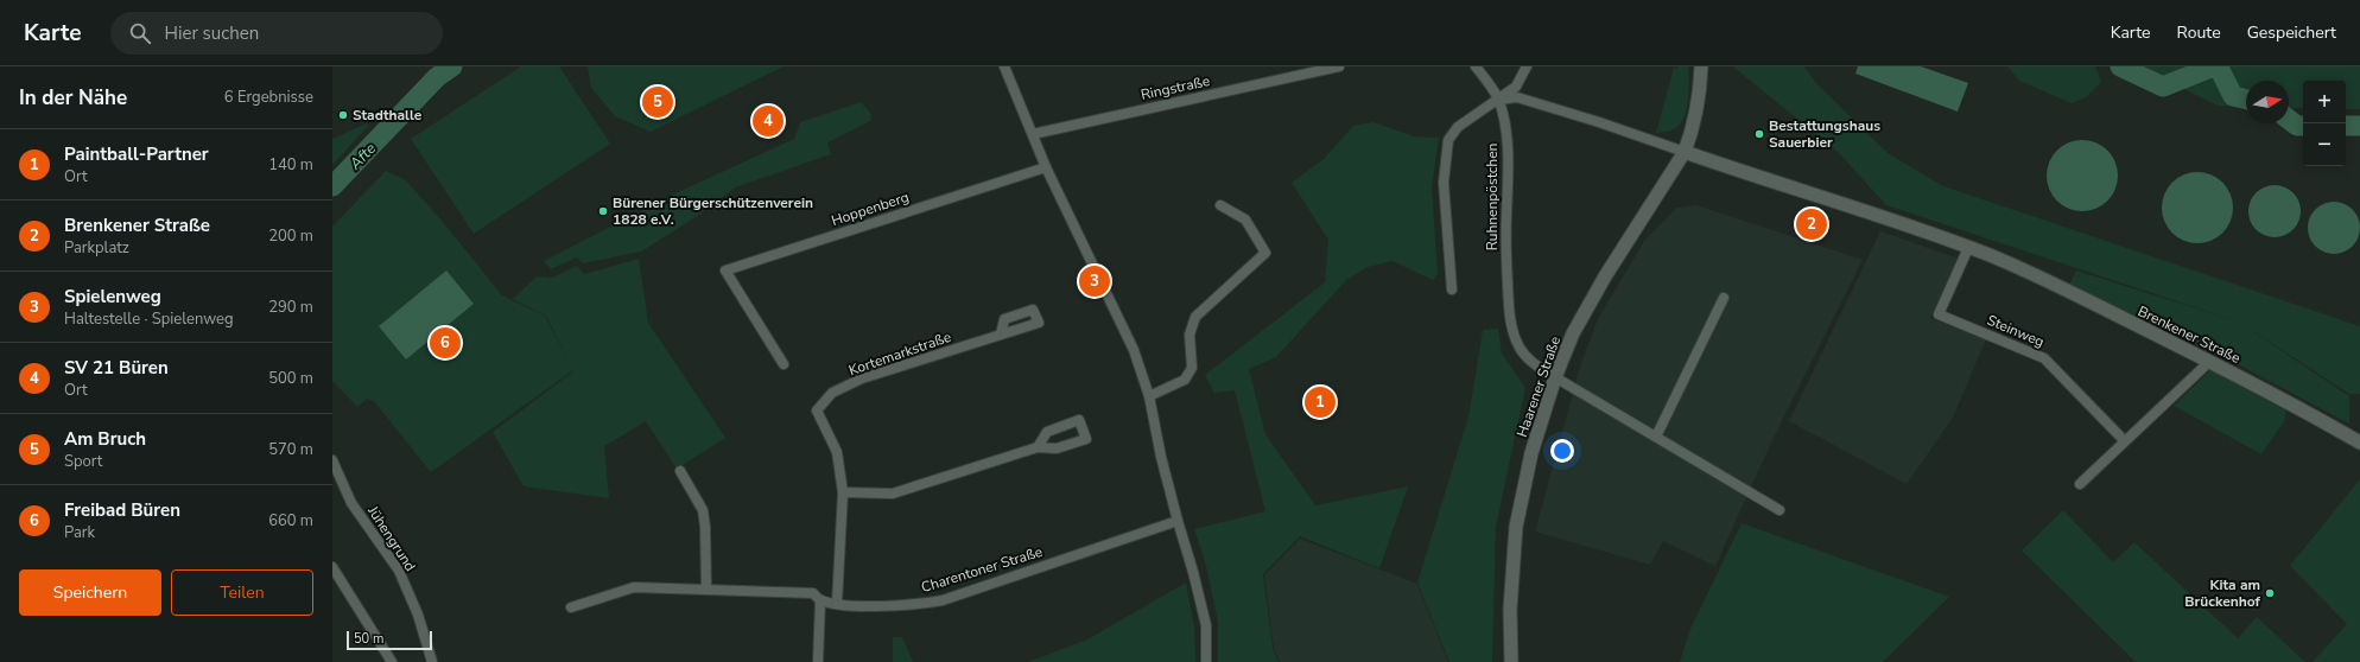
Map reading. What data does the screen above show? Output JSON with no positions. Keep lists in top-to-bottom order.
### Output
{
  "streets": {
    "main road": ["Brenkener Straße", "Haarener Straße"],
    "street": [
      "Ringstraße",
      "Ruhnenpöstchen",
      "Hoppenberg",
      "Steinweg",
      "Kortemarkstraße",
      "Jühengrund",
      "Charentoner Straße"
    ]
  },
  "crossings": [
    ["Ruhnenpöstchen", "Brenkener Straße"],
    ["Ruhnenpöstchen", "Haarener Straße"],
    ["Steinweg", "Brenkener Straße"],
    ["Brenkener Straße", "Haarener Straße"],
    ["Kortemarkstraße", "Charentoner Straße"]
  ],
  "water": ["Afte"],
  "places": [
    "Stadthalle",
    "Bestattungshaus Sauerbier",
    "Bürener Bürgerschützenverein 1828 e.V.",
    "Kita am Brückenhof"
  ],
  "scale_bar": "50 m",
  "north": "right",
  "page": {
    "header": "Karte",
    "search": "Hier suchen",
    "nav": ["Karte", "Route", "Gespeichert"],
    "heading": ["In der Nähe", "6 Ergebnisse"],
    "map_buttons": ["+", "−"],
    "pins": [
      "5",
      "4",
      "2",
      "3",
      "6",
      "1"
    ],
    "list": [
      {
        "mark": "1",
        "name": "Paintball-Partner",
        "note": "Ort",
        "value": "140 m"
      },
      {
        "mark": "2",
        "name": "Brenkener Straße",
        "note": "Parkplatz",
        "value": "200 m"
      },
      {
        "mark": "3",
        "name": "Spielenweg",
        "note": "Haltestelle · Spielenweg",
        "value": "290 m"
      },
      {
        "mark": "4",
        "name": "SV 21 Büren",
        "note": "Ort",
        "value": "500 m"
      },
      {
        "mark": "5",
        "name": "Am Bruch",
        "note": "Sport",
        "value": "570 m"
      },
      {
        "mark": "6",
        "name": "Freibad Büren",
        "note": "Park",
        "value": "660 m"
      }
    ],
    "buttons": ["Speichern", "Teilen"],
    "scale": "50 m"
  }
}
